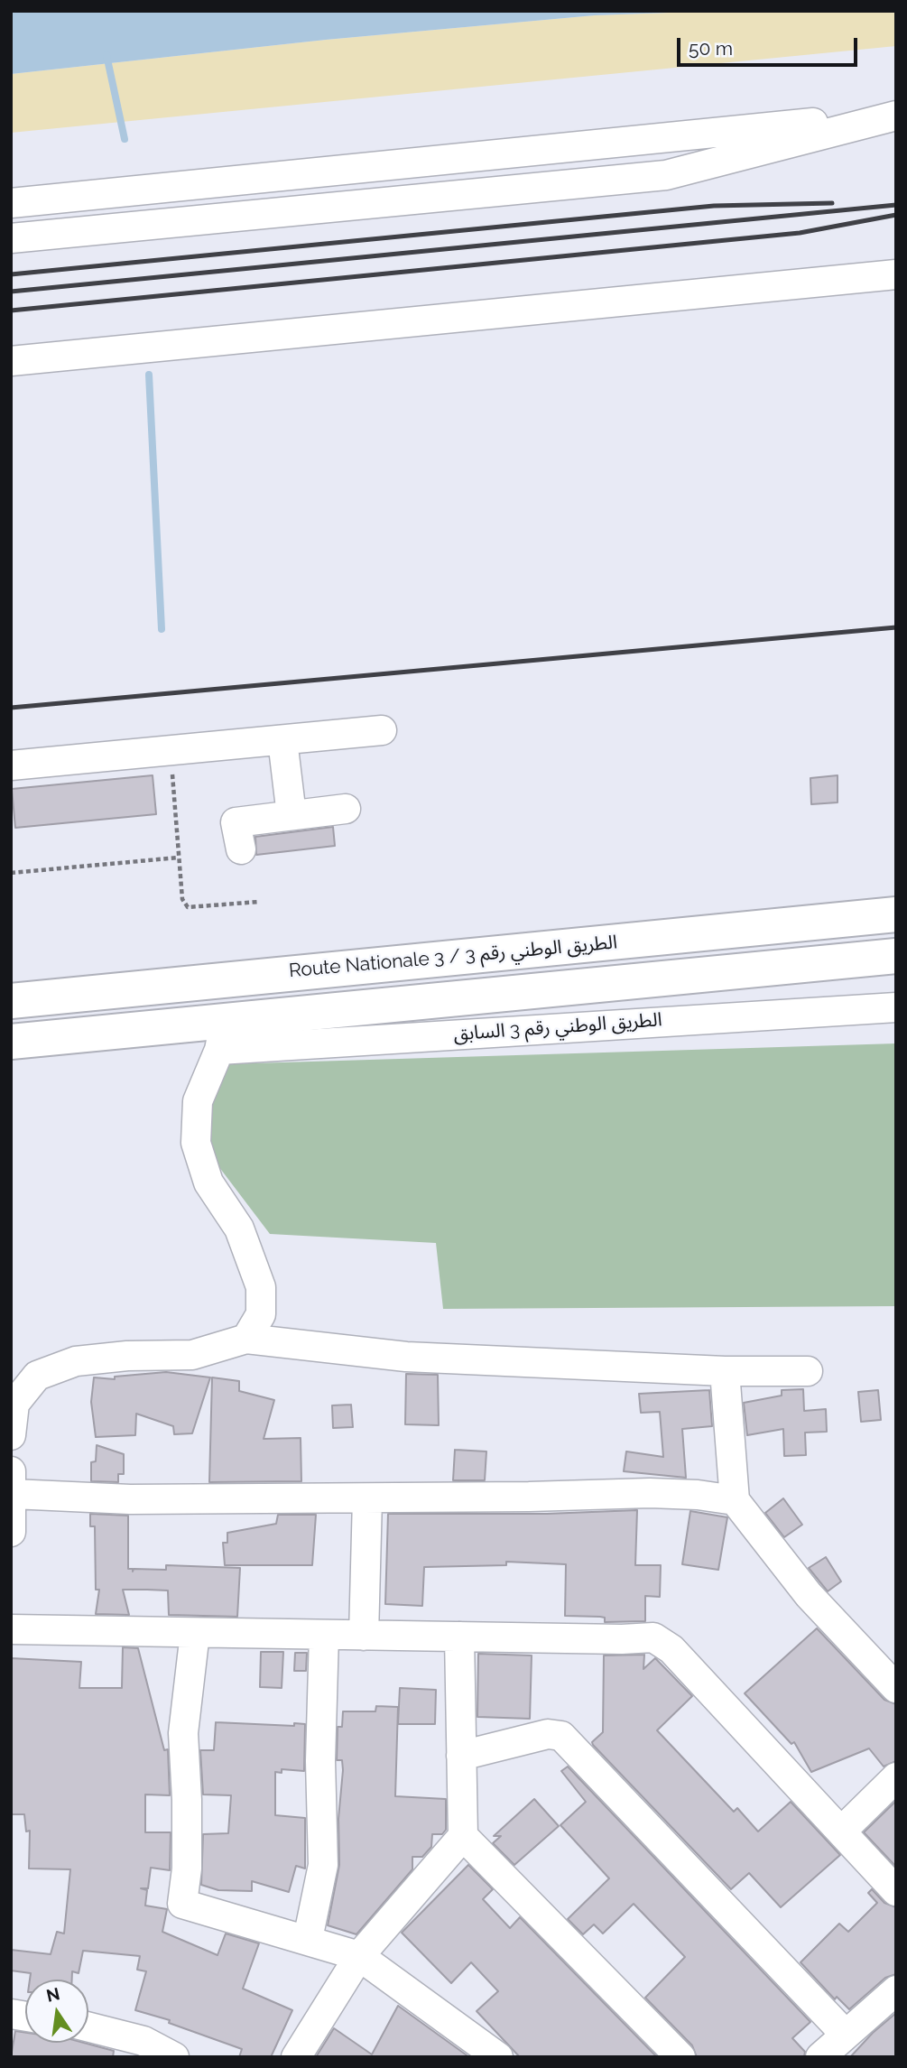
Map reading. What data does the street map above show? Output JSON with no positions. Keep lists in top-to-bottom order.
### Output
{
  "streets": {
    "highway": ["Route Nationale 3 / الطريق الوطني رقم 3"],
    "street": ["الطريق الوطني رقم 3 السابق"]
  },
  "scale_bar": "50 m",
  "north": "top"
}
